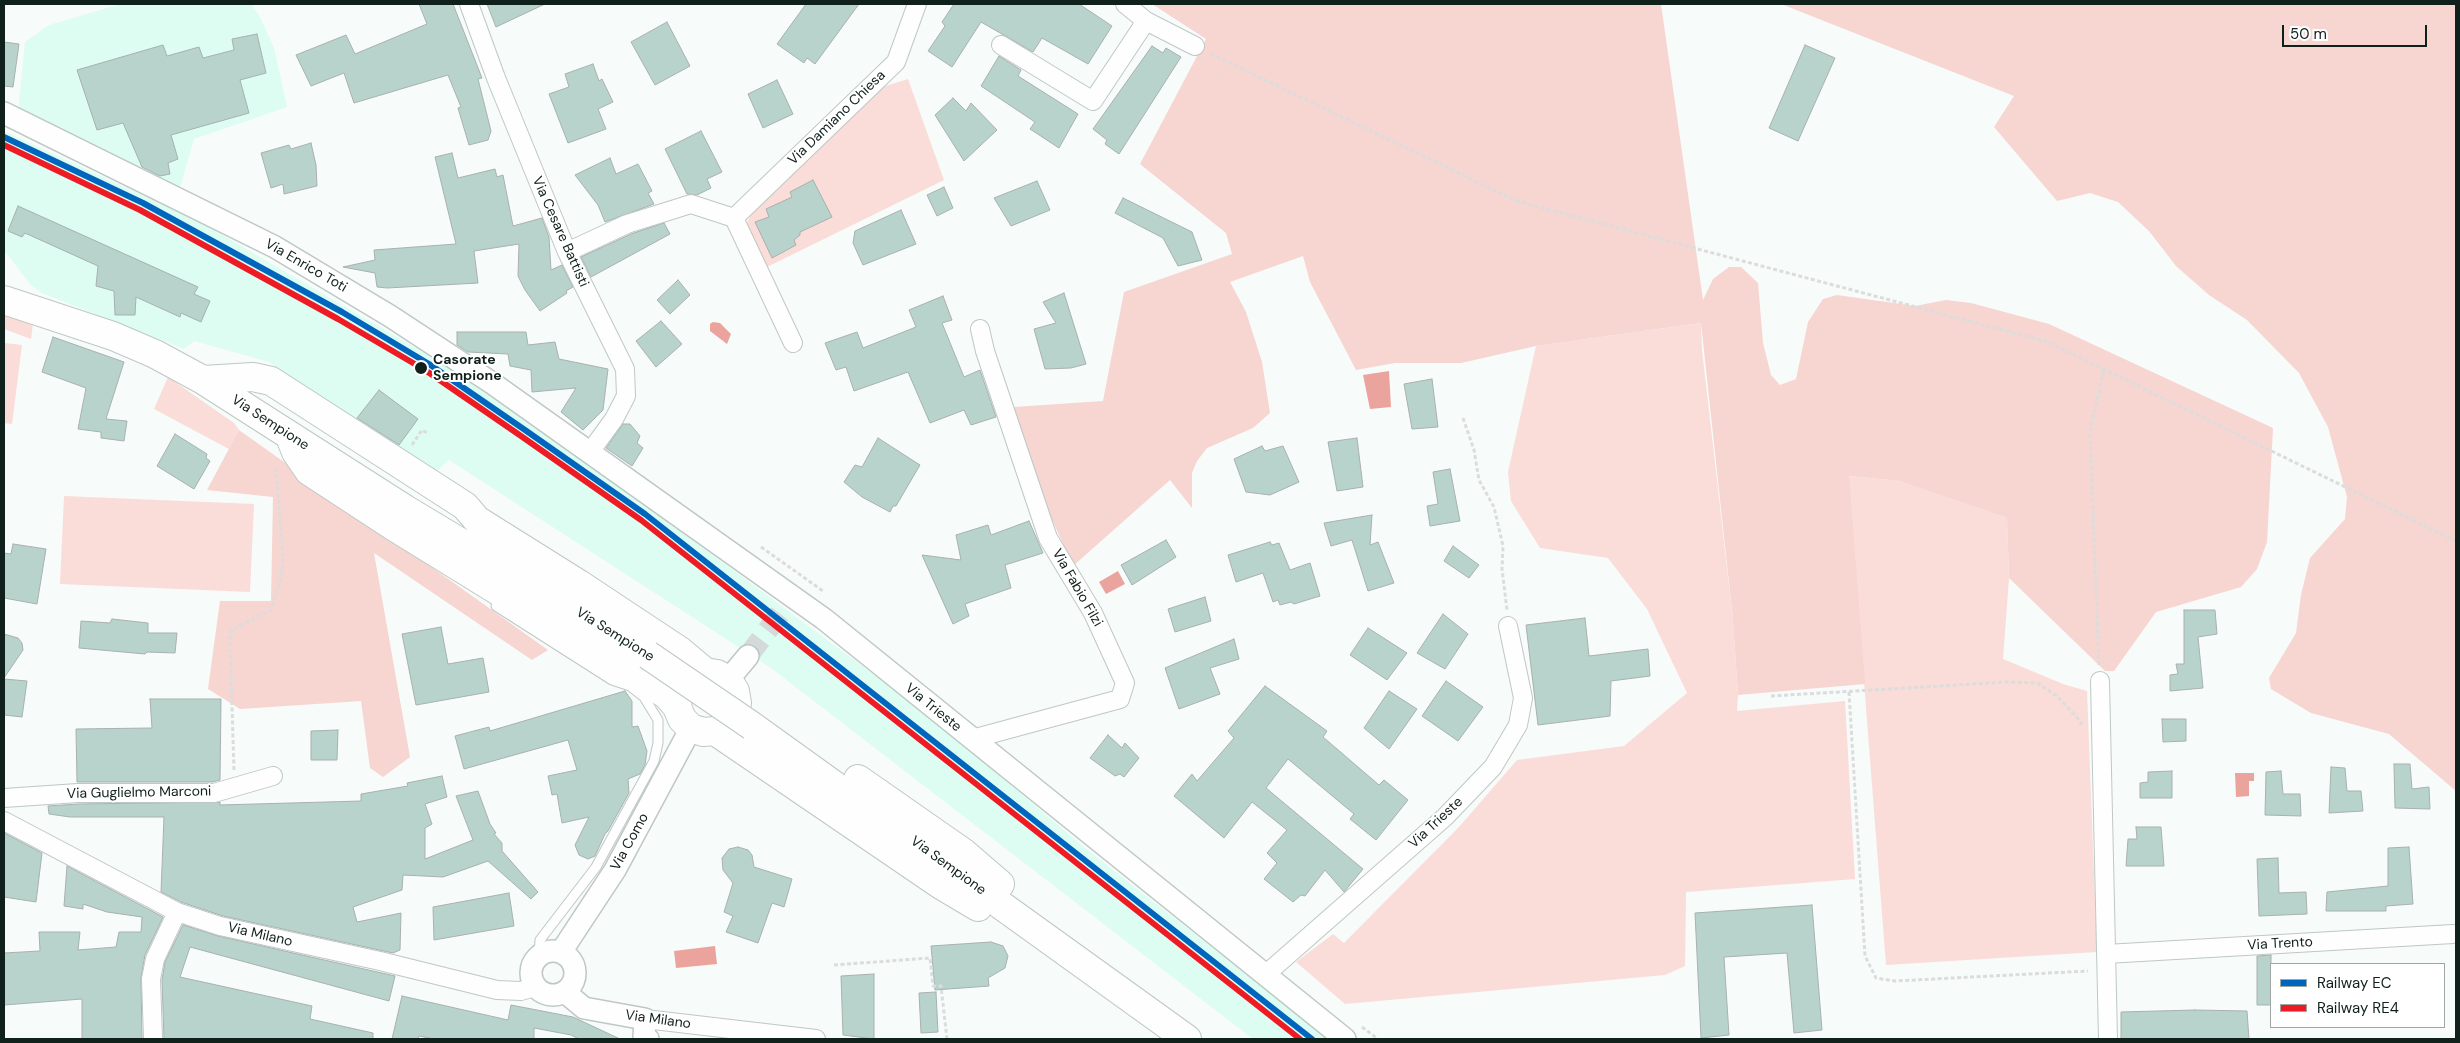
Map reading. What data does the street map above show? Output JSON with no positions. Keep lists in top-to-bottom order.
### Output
{
  "streets": {
    "main road": ["Via Sempione"],
    "street": [
      "Via Damiano Chiesa",
      "Via Cesare Battisti",
      "Via Enrico Toti",
      "Via Fabio Filzi",
      "Via Trieste",
      "Via Guglielmo Marconi",
      "Via Como",
      "Via Milano",
      "Via Trento"
    ]
  },
  "crossings": [
    ["Via Cesare Battisti", "Via Enrico Toti"],
    ["Via Cesare Battisti", "Via Trieste"],
    ["Via Enrico Toti", "Via Trieste"],
    ["Via Fabio Filzi", "Via Trieste"],
    ["Via Como", "Via Milano"]
  ],
  "places": ["Casorate Sempione"],
  "lines": ["rail line EC", "rail line RE4"],
  "legend": ["Railway EC", "Railway RE4"],
  "scale_bar": "50 m"
}
